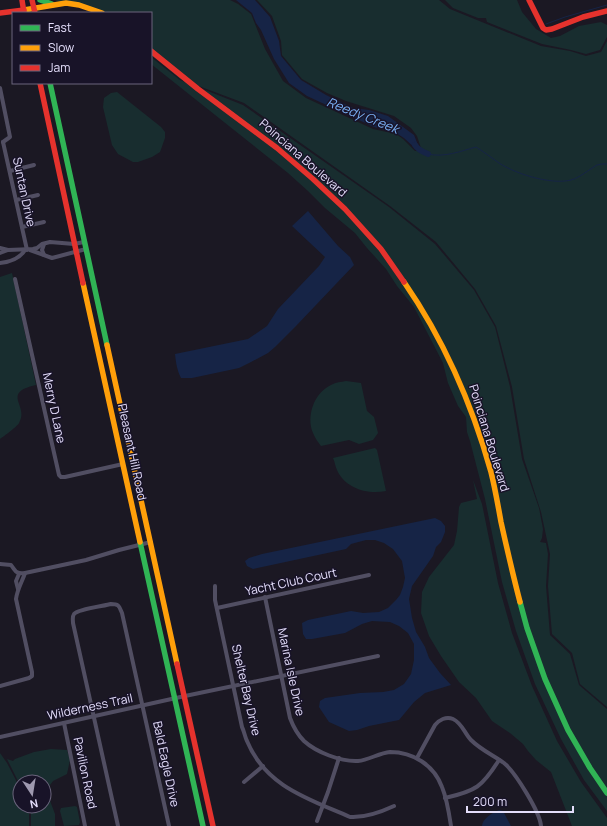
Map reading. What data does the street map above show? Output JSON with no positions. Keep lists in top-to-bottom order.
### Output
{
  "streets": {
    "main road": ["Poinciana Boulevard", "Pleasant Hill Road"],
    "street": [
      "Suntan Drive",
      "Merry D Lane",
      "Yacht Club Court",
      "Marina Isle Drive",
      "Shelter Bay Drive",
      "Wilderness Trail",
      "Bald Eagle Drive",
      "Pavilion Road"
    ]
  },
  "crossings": [
    ["Merry D Lane", "Pleasant Hill Road"],
    ["Pleasant Hill Road", "Wilderness Trail"],
    ["Yacht Club Court", "Marina Isle Drive"],
    ["Yacht Club Court", "Shelter Bay Drive"],
    ["Marina Isle Drive", "Wilderness Trail"],
    ["Shelter Bay Drive", "Wilderness Trail"],
    ["Wilderness Trail", "Bald Eagle Drive"],
    ["Wilderness Trail", "Pavilion Road"]
  ],
  "water": ["Reedy Creek"],
  "legend": ["Fast", "Slow", "Jam"],
  "scale_bar": "200 m",
  "north": "bottom"
}
